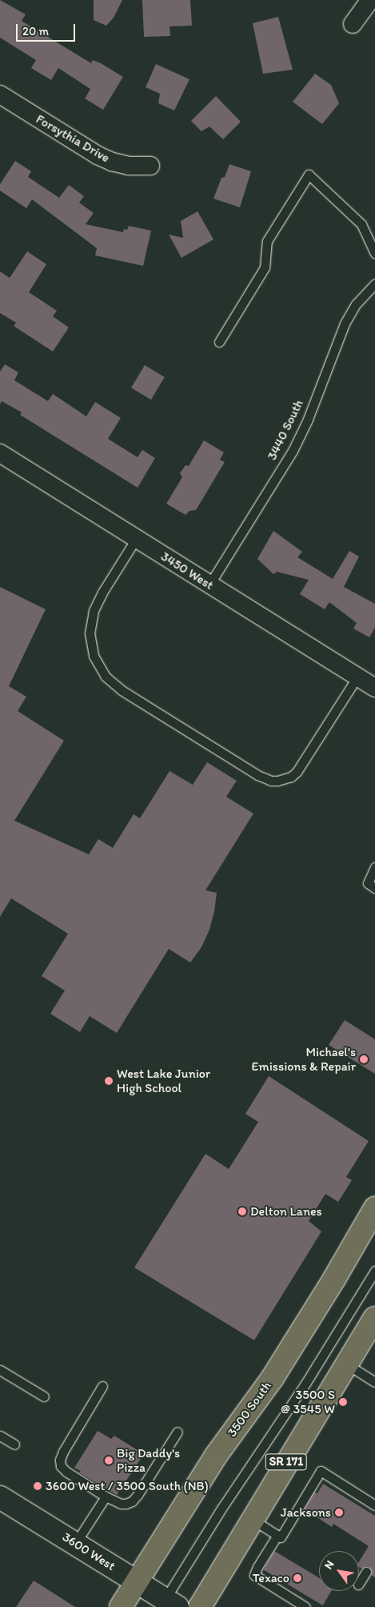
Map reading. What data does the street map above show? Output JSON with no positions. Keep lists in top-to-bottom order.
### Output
{
  "streets": {
    "main road": ["3500 South", "SR 171"],
    "street": ["Forsythia Drive", "3450 West", "3600 West"],
    "lane": ["3440 South"]
  },
  "crossings": [
    ["3440 South", "3450 West"],
    ["3500 South", "3600 West"]
  ],
  "places": [
    "Michael's Emissions & Repair",
    "West Lake Junior High School",
    "Delton Lanes",
    "3500 S @ 3545 W",
    "Big Daddy's Pizza",
    "3600 West / 3500 South (NB)",
    "Jacksons",
    "Texaco"
  ],
  "scale_bar": "20 m",
  "north": "top left"
}
